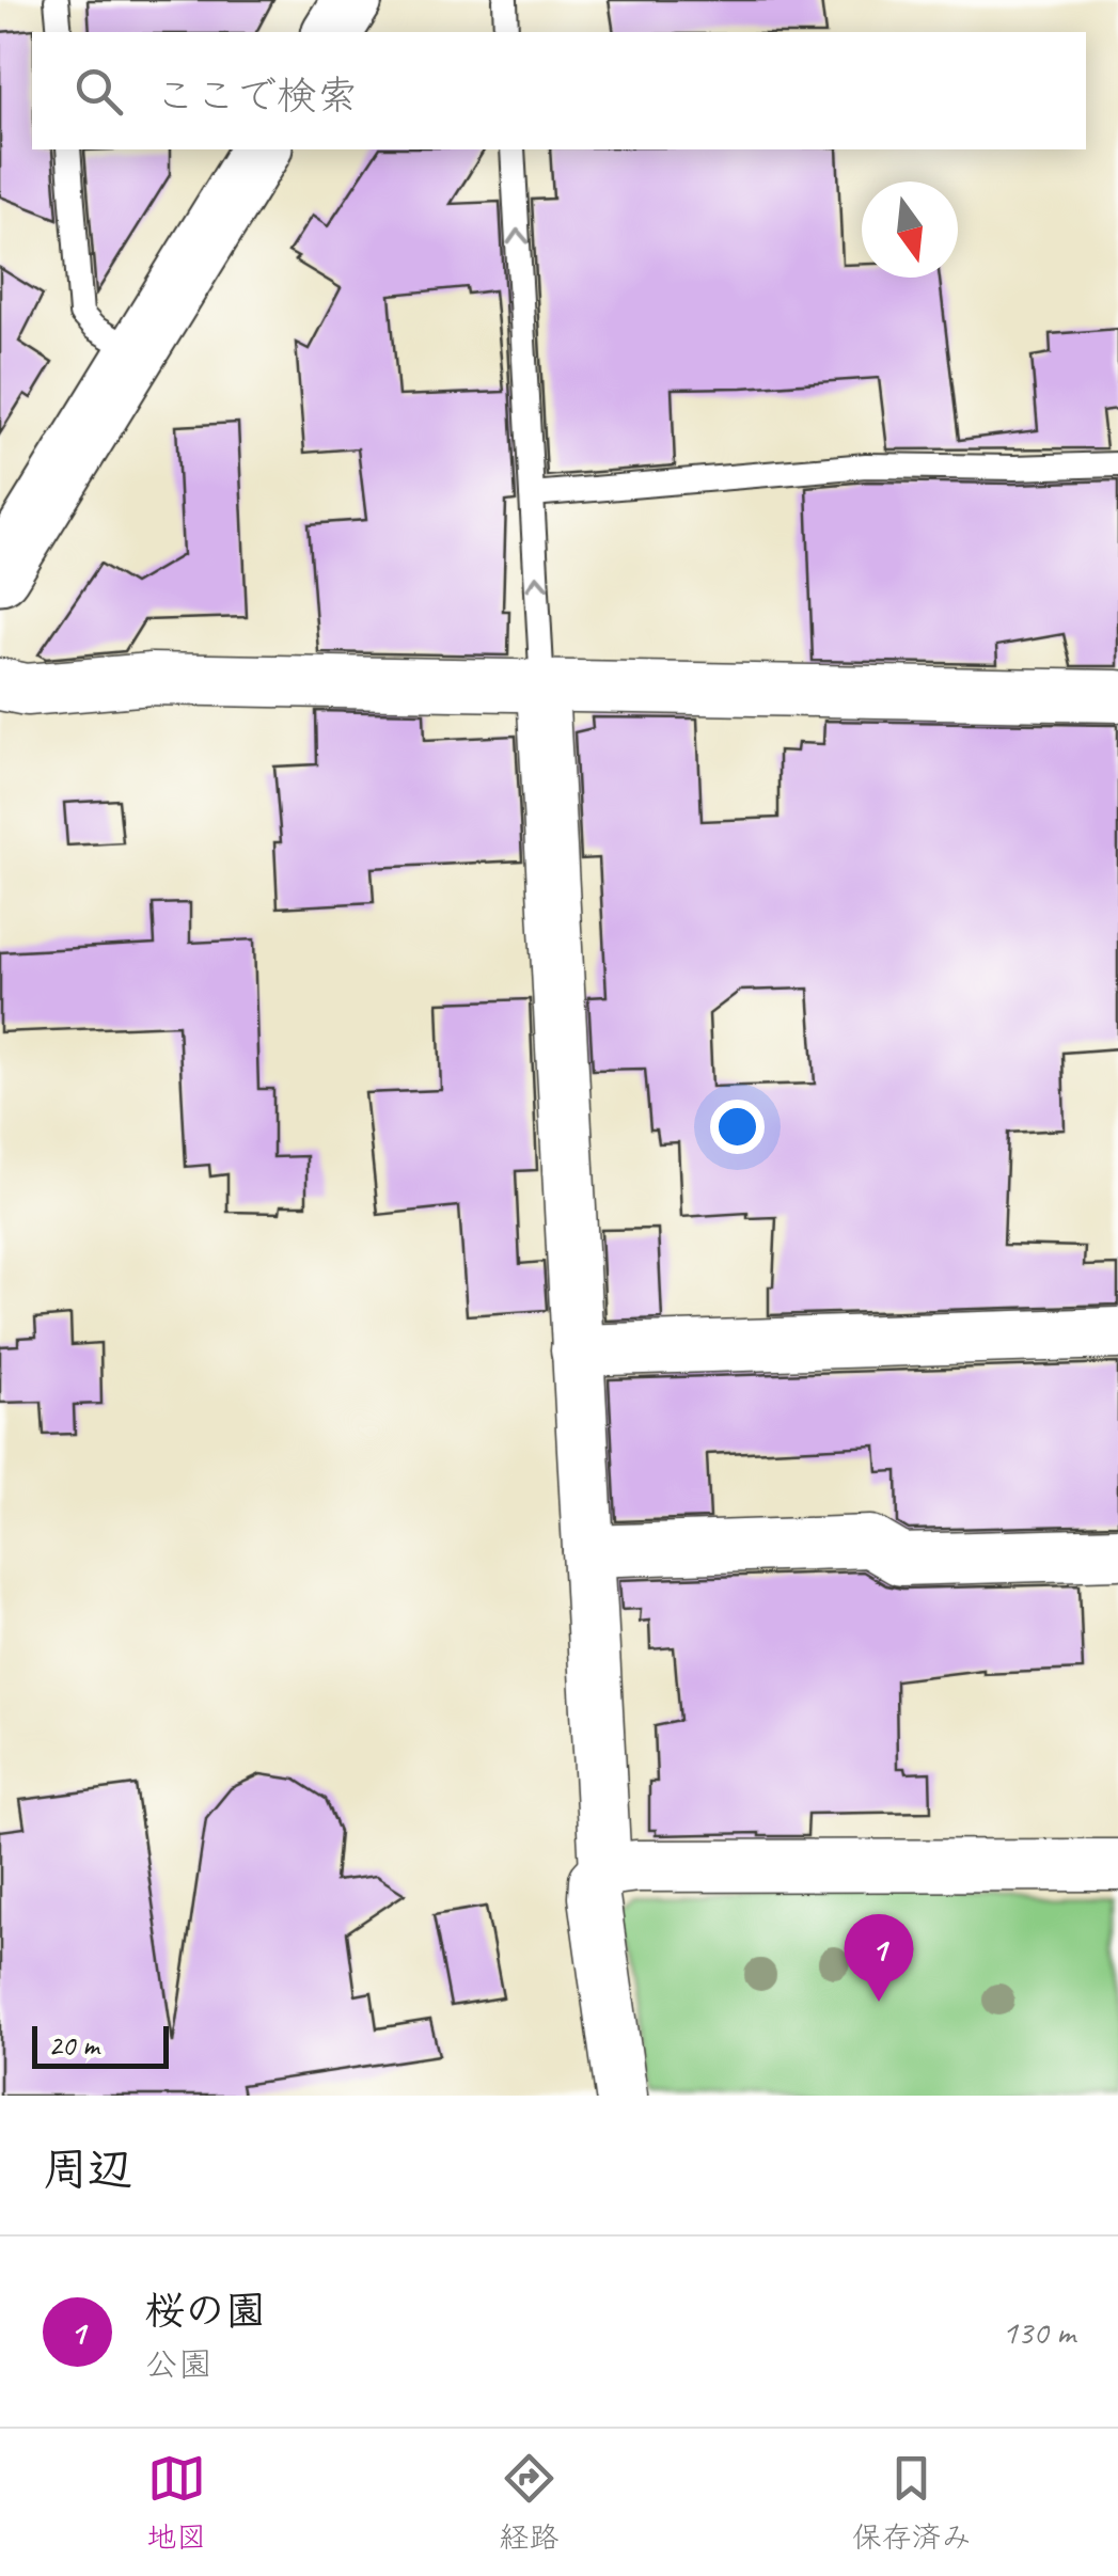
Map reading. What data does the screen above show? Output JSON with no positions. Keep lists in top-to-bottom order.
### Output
{
  "scale_bar": "20 m",
  "north": "bottom",
  "page": {
    "search": "ここで検索",
    "pins": "1",
    "scale": "20 m",
    "heading": "周辺",
    "list": [
      {
        "mark": "1",
        "name": "桜の園",
        "note": "公園",
        "value": "130 m"
      }
    ],
    "nav": ["地図", "経路", "保存済み"]
  }
}
